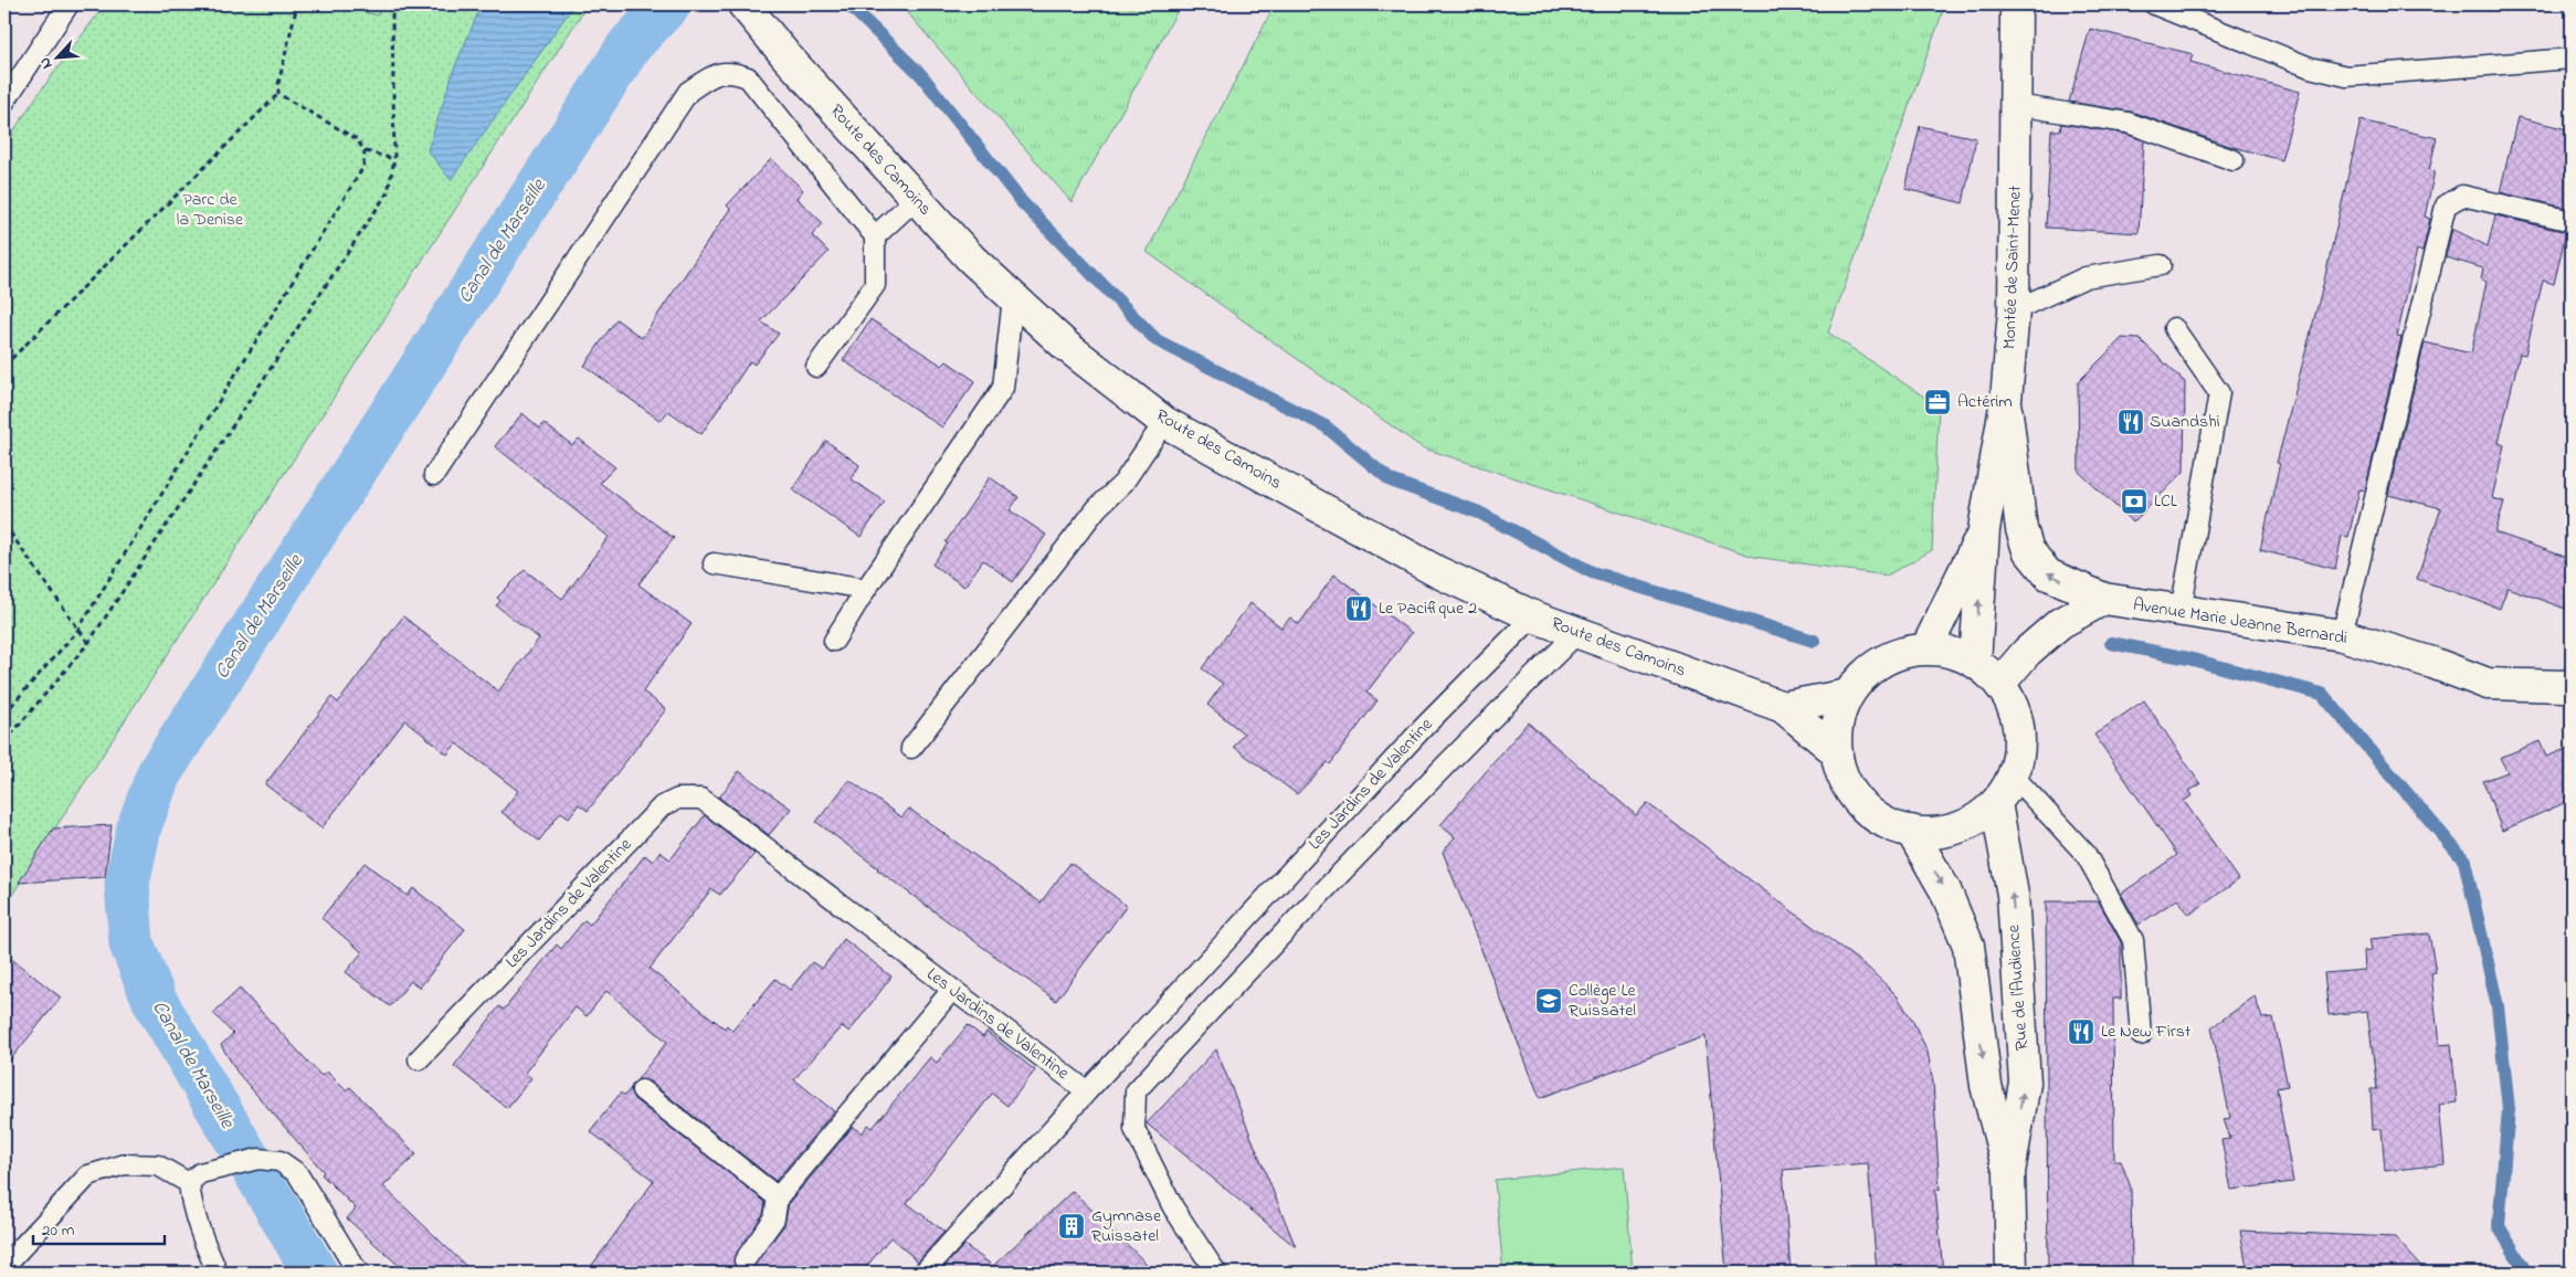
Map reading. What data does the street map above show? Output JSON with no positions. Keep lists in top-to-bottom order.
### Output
{
  "streets": {
    "main road": [
      "Route des Camoins",
      "Montée de Saint-Menet",
      "Avenue Marie Jeanne Bernardi",
      "Rue de l'Audience"
    ],
    "lane": ["Les Jardins de Valentine"]
  },
  "crossings": [
    ["Route des Camoins", "Montée de Saint-Menet"],
    ["Route des Camoins", "Les Jardins de Valentine"],
    ["Route des Camoins", "Rue de l'Audience"],
    ["Montée de Saint-Menet", "Avenue Marie Jeanne Bernardi"],
    ["Montée de Saint-Menet", "Rue de l'Audience"]
  ],
  "water": ["Canal de Marseille"],
  "parks": ["Parc de la Denise"],
  "places": {
    "office": ["Actérim"],
    "restaurant": ["Suandshi", "Le Pacifique 2", "Le New First"],
    "bank": ["LCL"],
    "school or university": ["Collège Le Ruissatel"],
    "building": ["Gymnase Ruissatel"]
  },
  "scale_bar": "20 m",
  "north": "bottom left"
}
